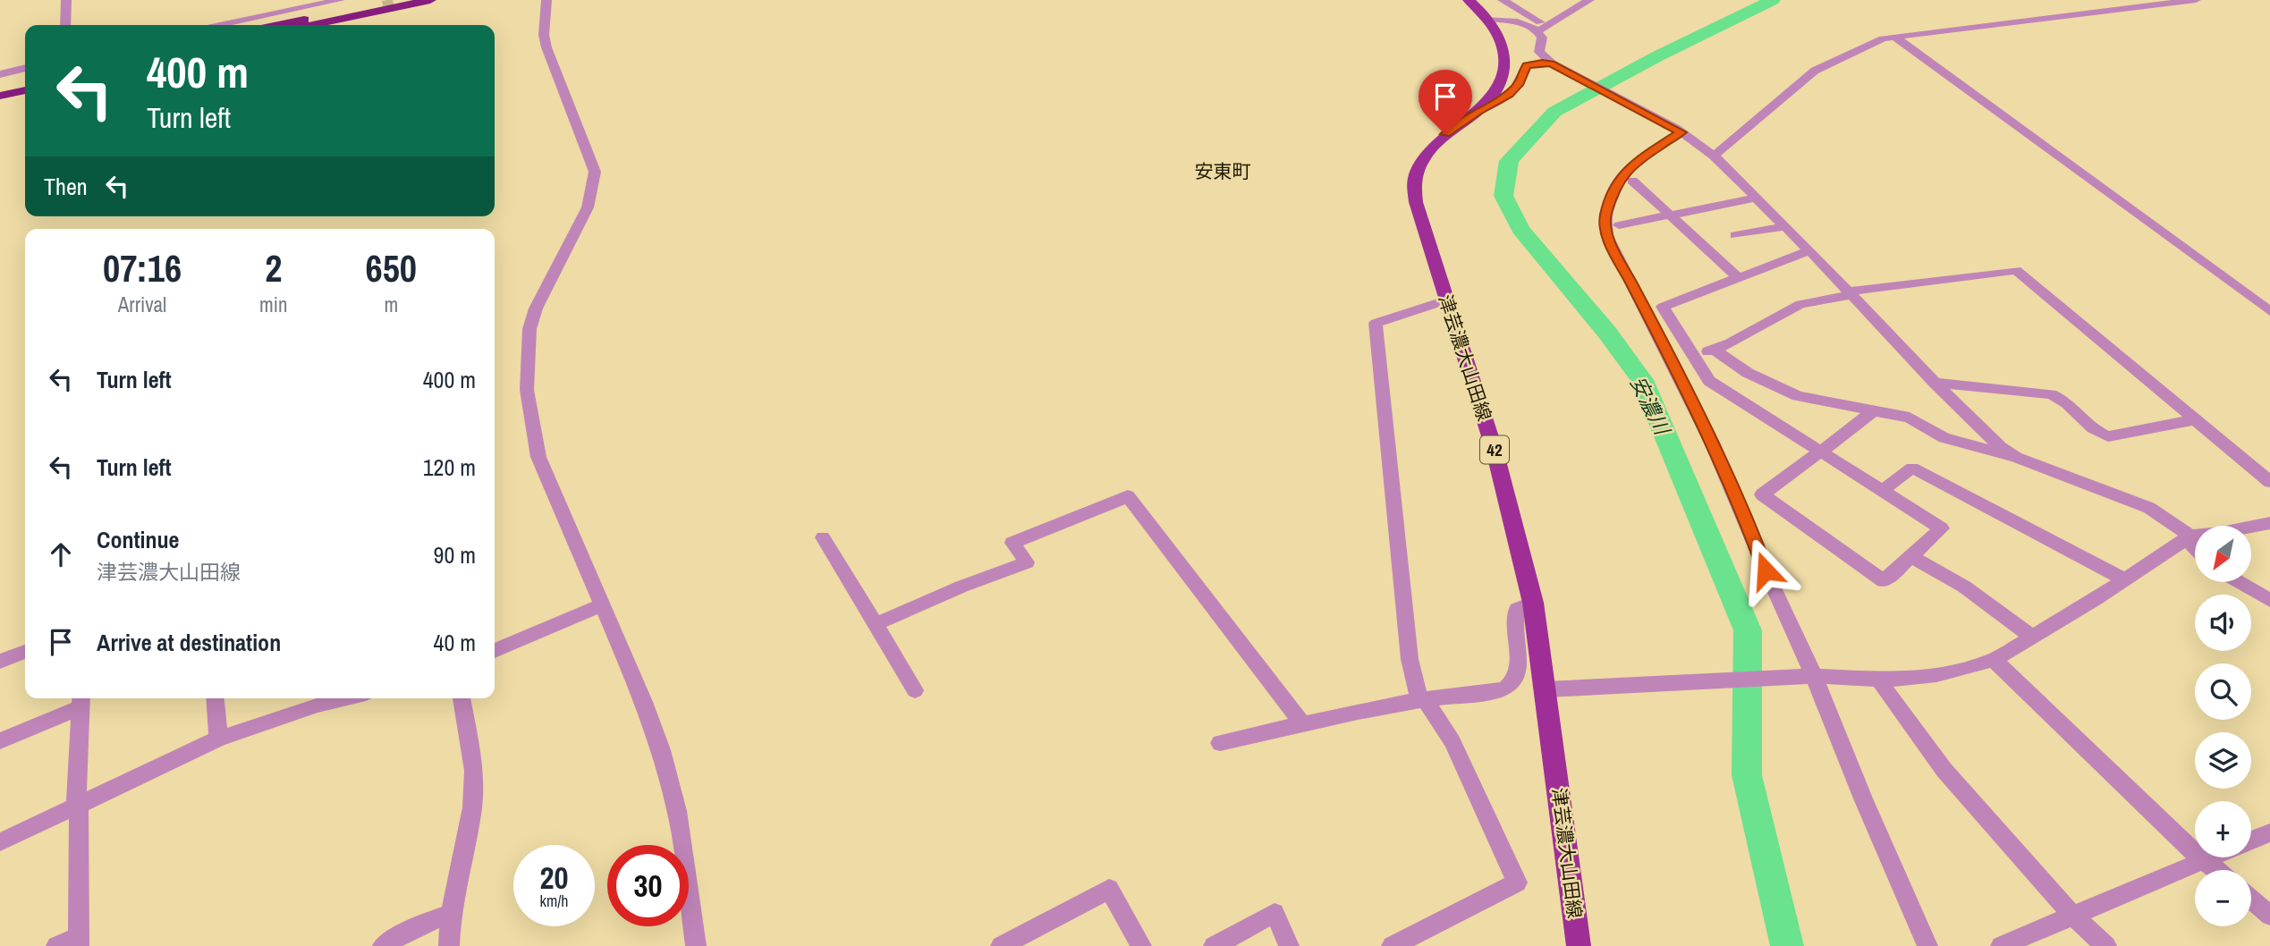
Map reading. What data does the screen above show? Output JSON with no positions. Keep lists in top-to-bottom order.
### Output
{
  "streets": {
    "main road": ["津芸濃大山田線", "42"]
  },
  "districts": ["安東町"],
  "water": ["安濃川"],
  "north": "bottom left",
  "page": {
    "turn": ["400 m", "Turn left"],
    "then": "Then",
    "eta": [
      "07:16",
      "Arrival",
      "2",
      "min",
      "650",
      "m"
    ],
    "list": [
      {
        "name": "Turn left",
        "value": "400 m"
      },
      {
        "name": "Turn left",
        "value": "120 m"
      },
      {
        "name": "Continue",
        "note": "津芸濃大山田線",
        "value": "90 m"
      },
      {
        "name": "Arrive at destination",
        "value": "40 m"
      }
    ],
    "map_buttons": ["+", "−"],
    "speed": "20 km/h",
    "limit": "30"
  }
}
